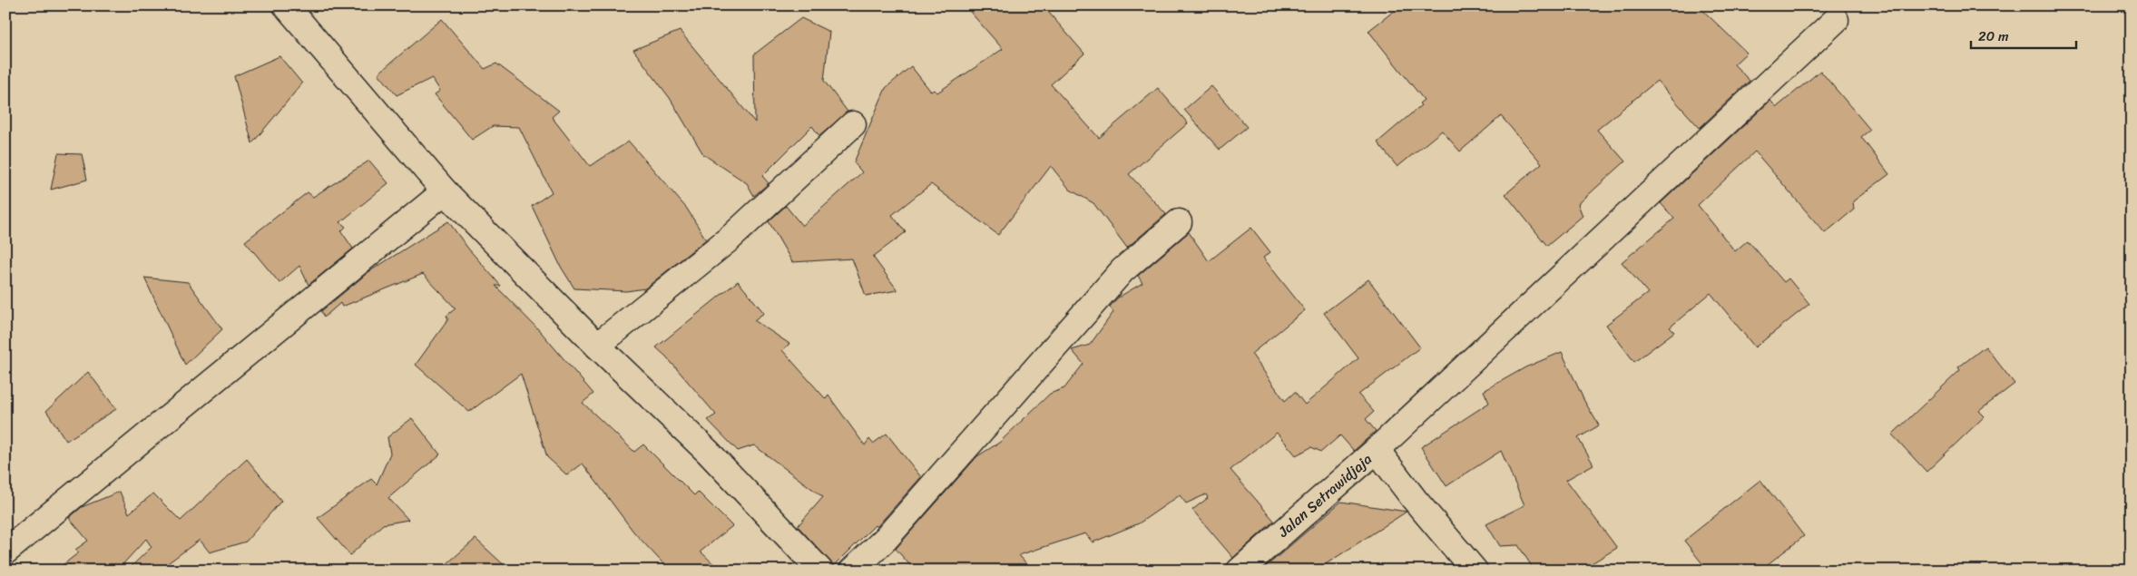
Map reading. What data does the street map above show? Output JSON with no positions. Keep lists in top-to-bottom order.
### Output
{
  "streets": {
    "street": ["Jalan Setrawidjaja"]
  },
  "scale_bar": "20 m"
}
